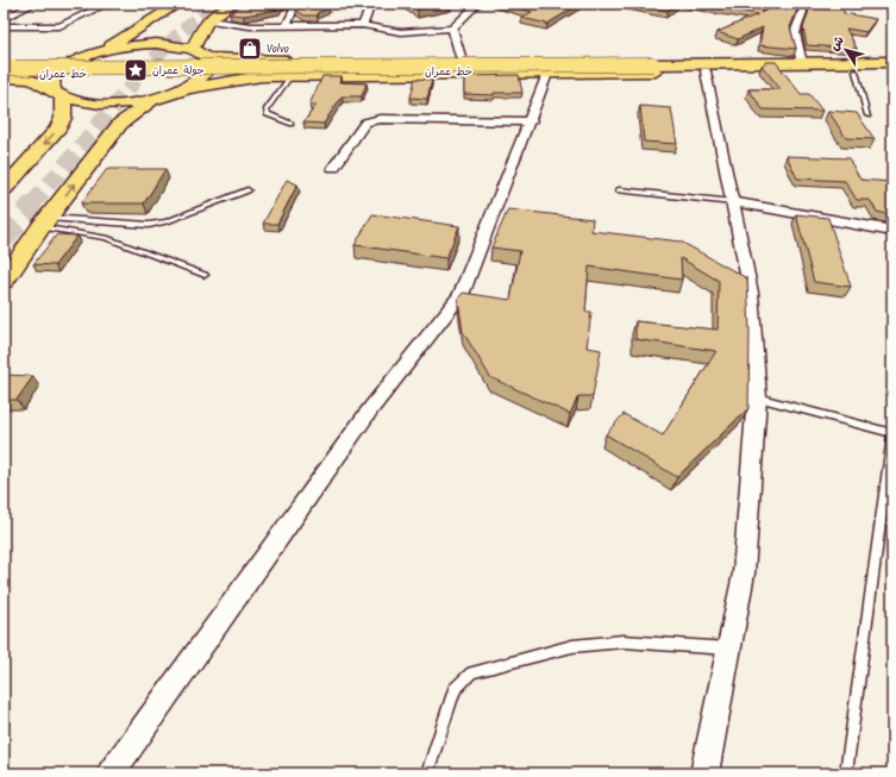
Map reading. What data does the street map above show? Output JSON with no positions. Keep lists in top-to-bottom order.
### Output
{
  "streets": {
    "main road": ["خط عمران"]
  },
  "places": {
    "shop": ["Volvo"],
    "place": ["جولة عمران"]
  },
  "north": "top left"
}
